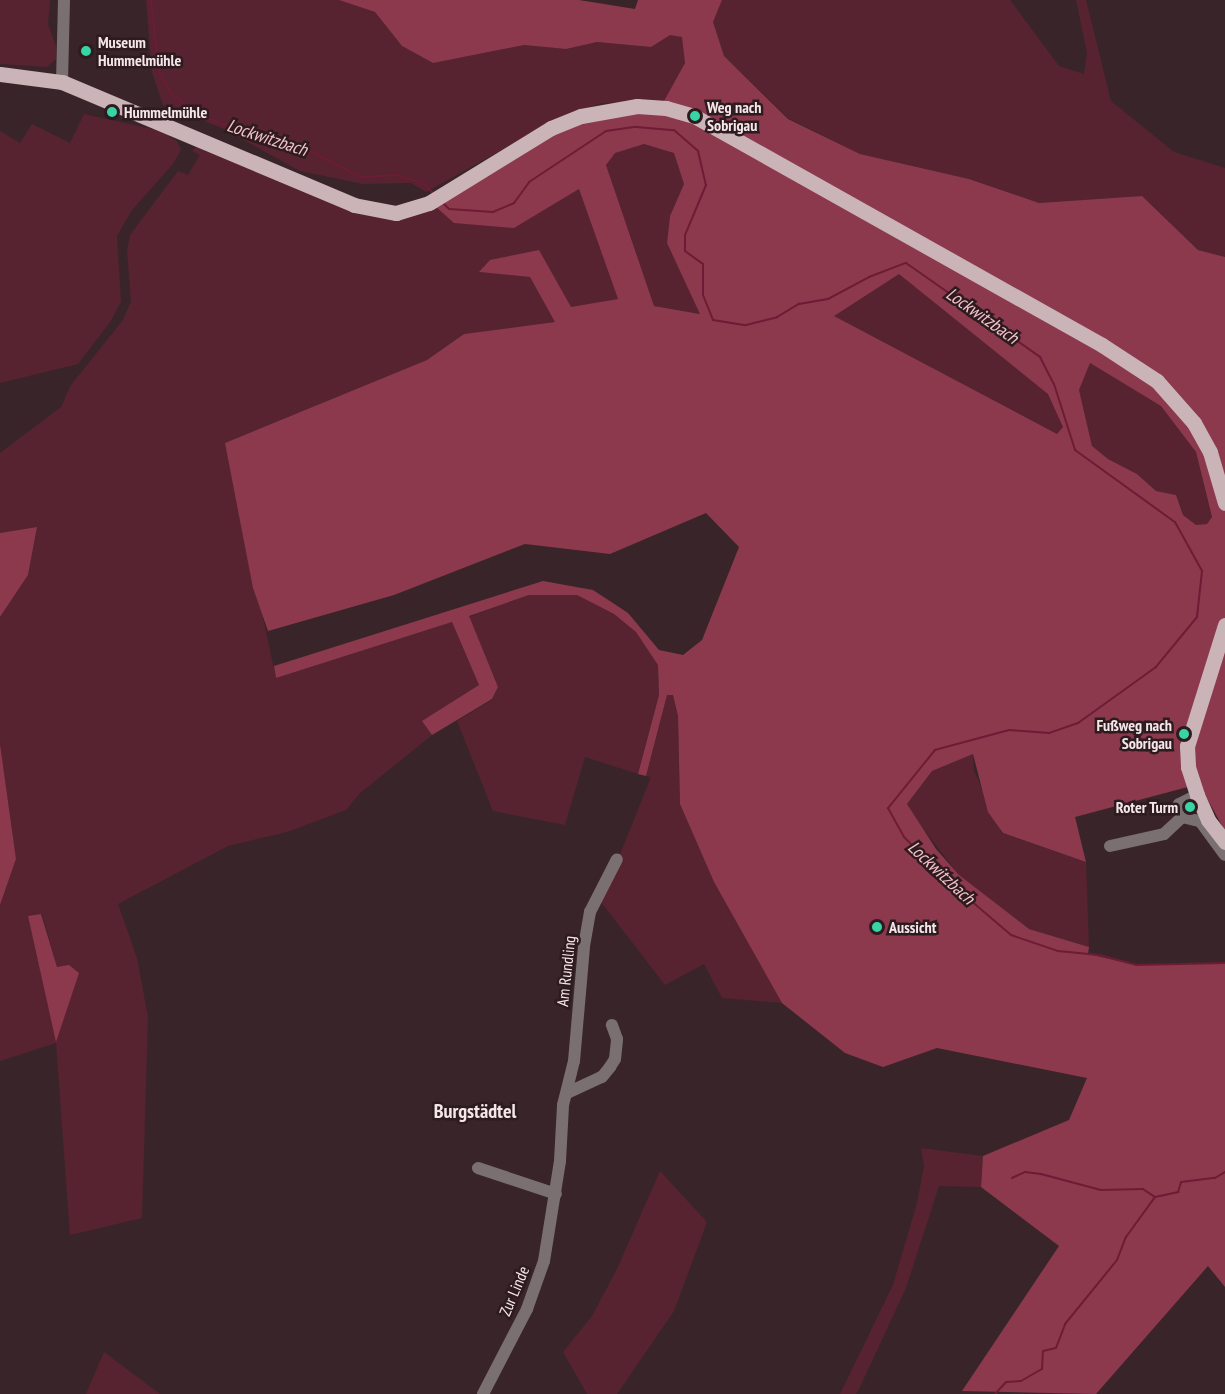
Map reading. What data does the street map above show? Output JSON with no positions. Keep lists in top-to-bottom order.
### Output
{
  "streets": {
    "street": ["Am Rundling", "Zur Linde"]
  },
  "crossings": [
    ["Am Rundling", "Zur Linde"]
  ],
  "districts": ["Burgstädtel"],
  "water": ["Lockwitzbach"],
  "places": [
    "Museum Hummelmühle",
    "Hummelmühle",
    "Weg nach Sobrigau",
    "Fußweg nach Sobrigau",
    "Roter Turm",
    "Aussicht"
  ]
}
